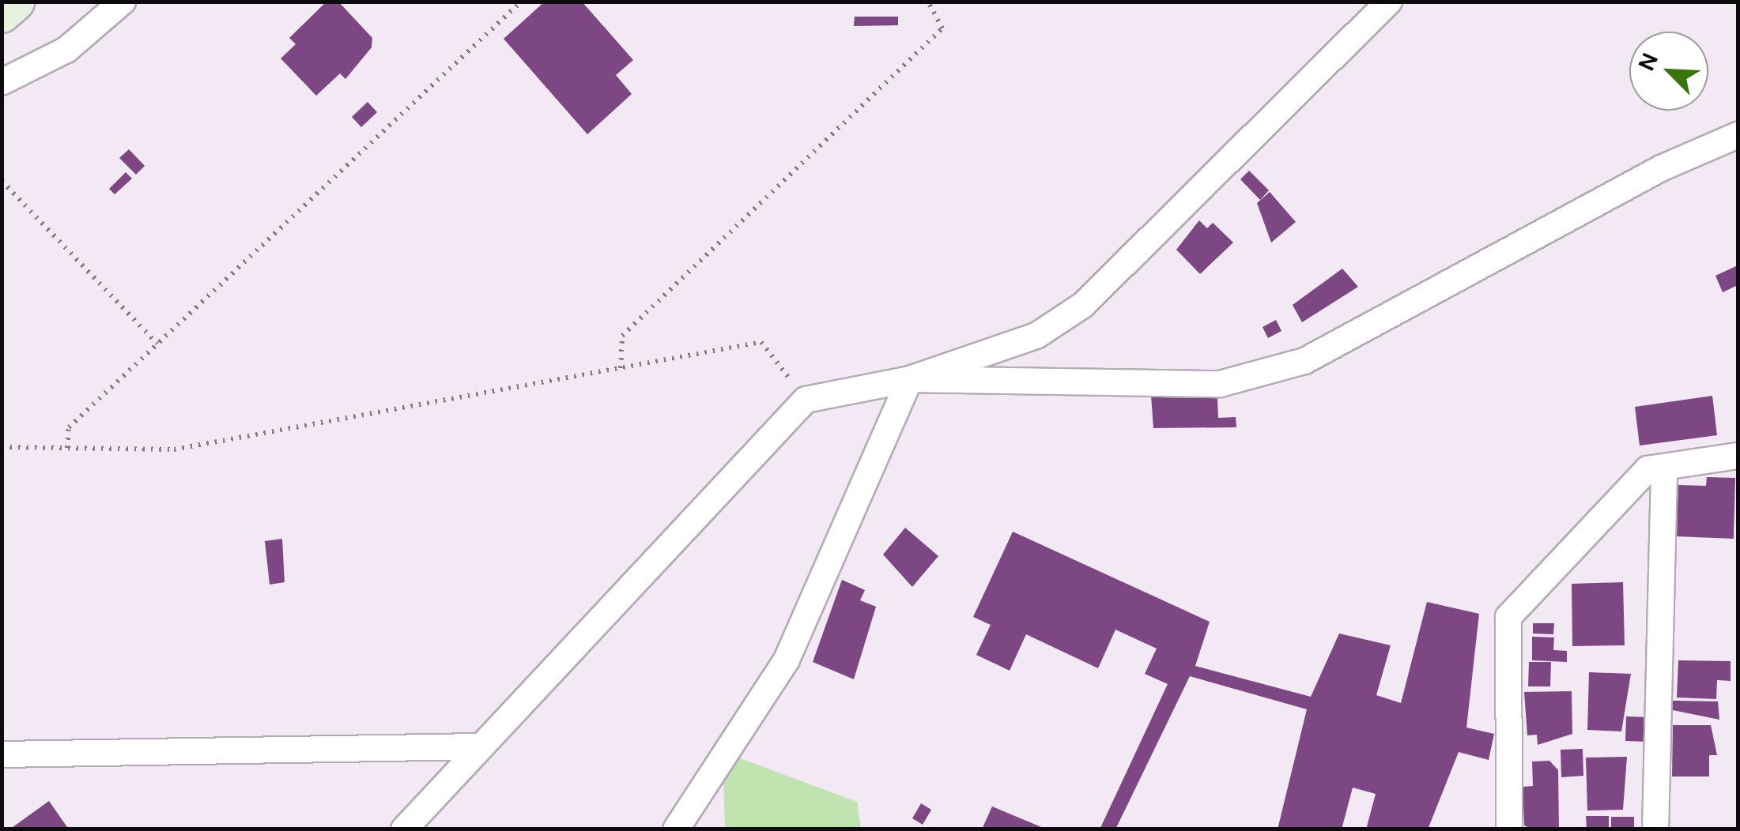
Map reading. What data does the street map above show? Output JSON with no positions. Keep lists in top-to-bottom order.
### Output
{
  "north": "top left"
}
